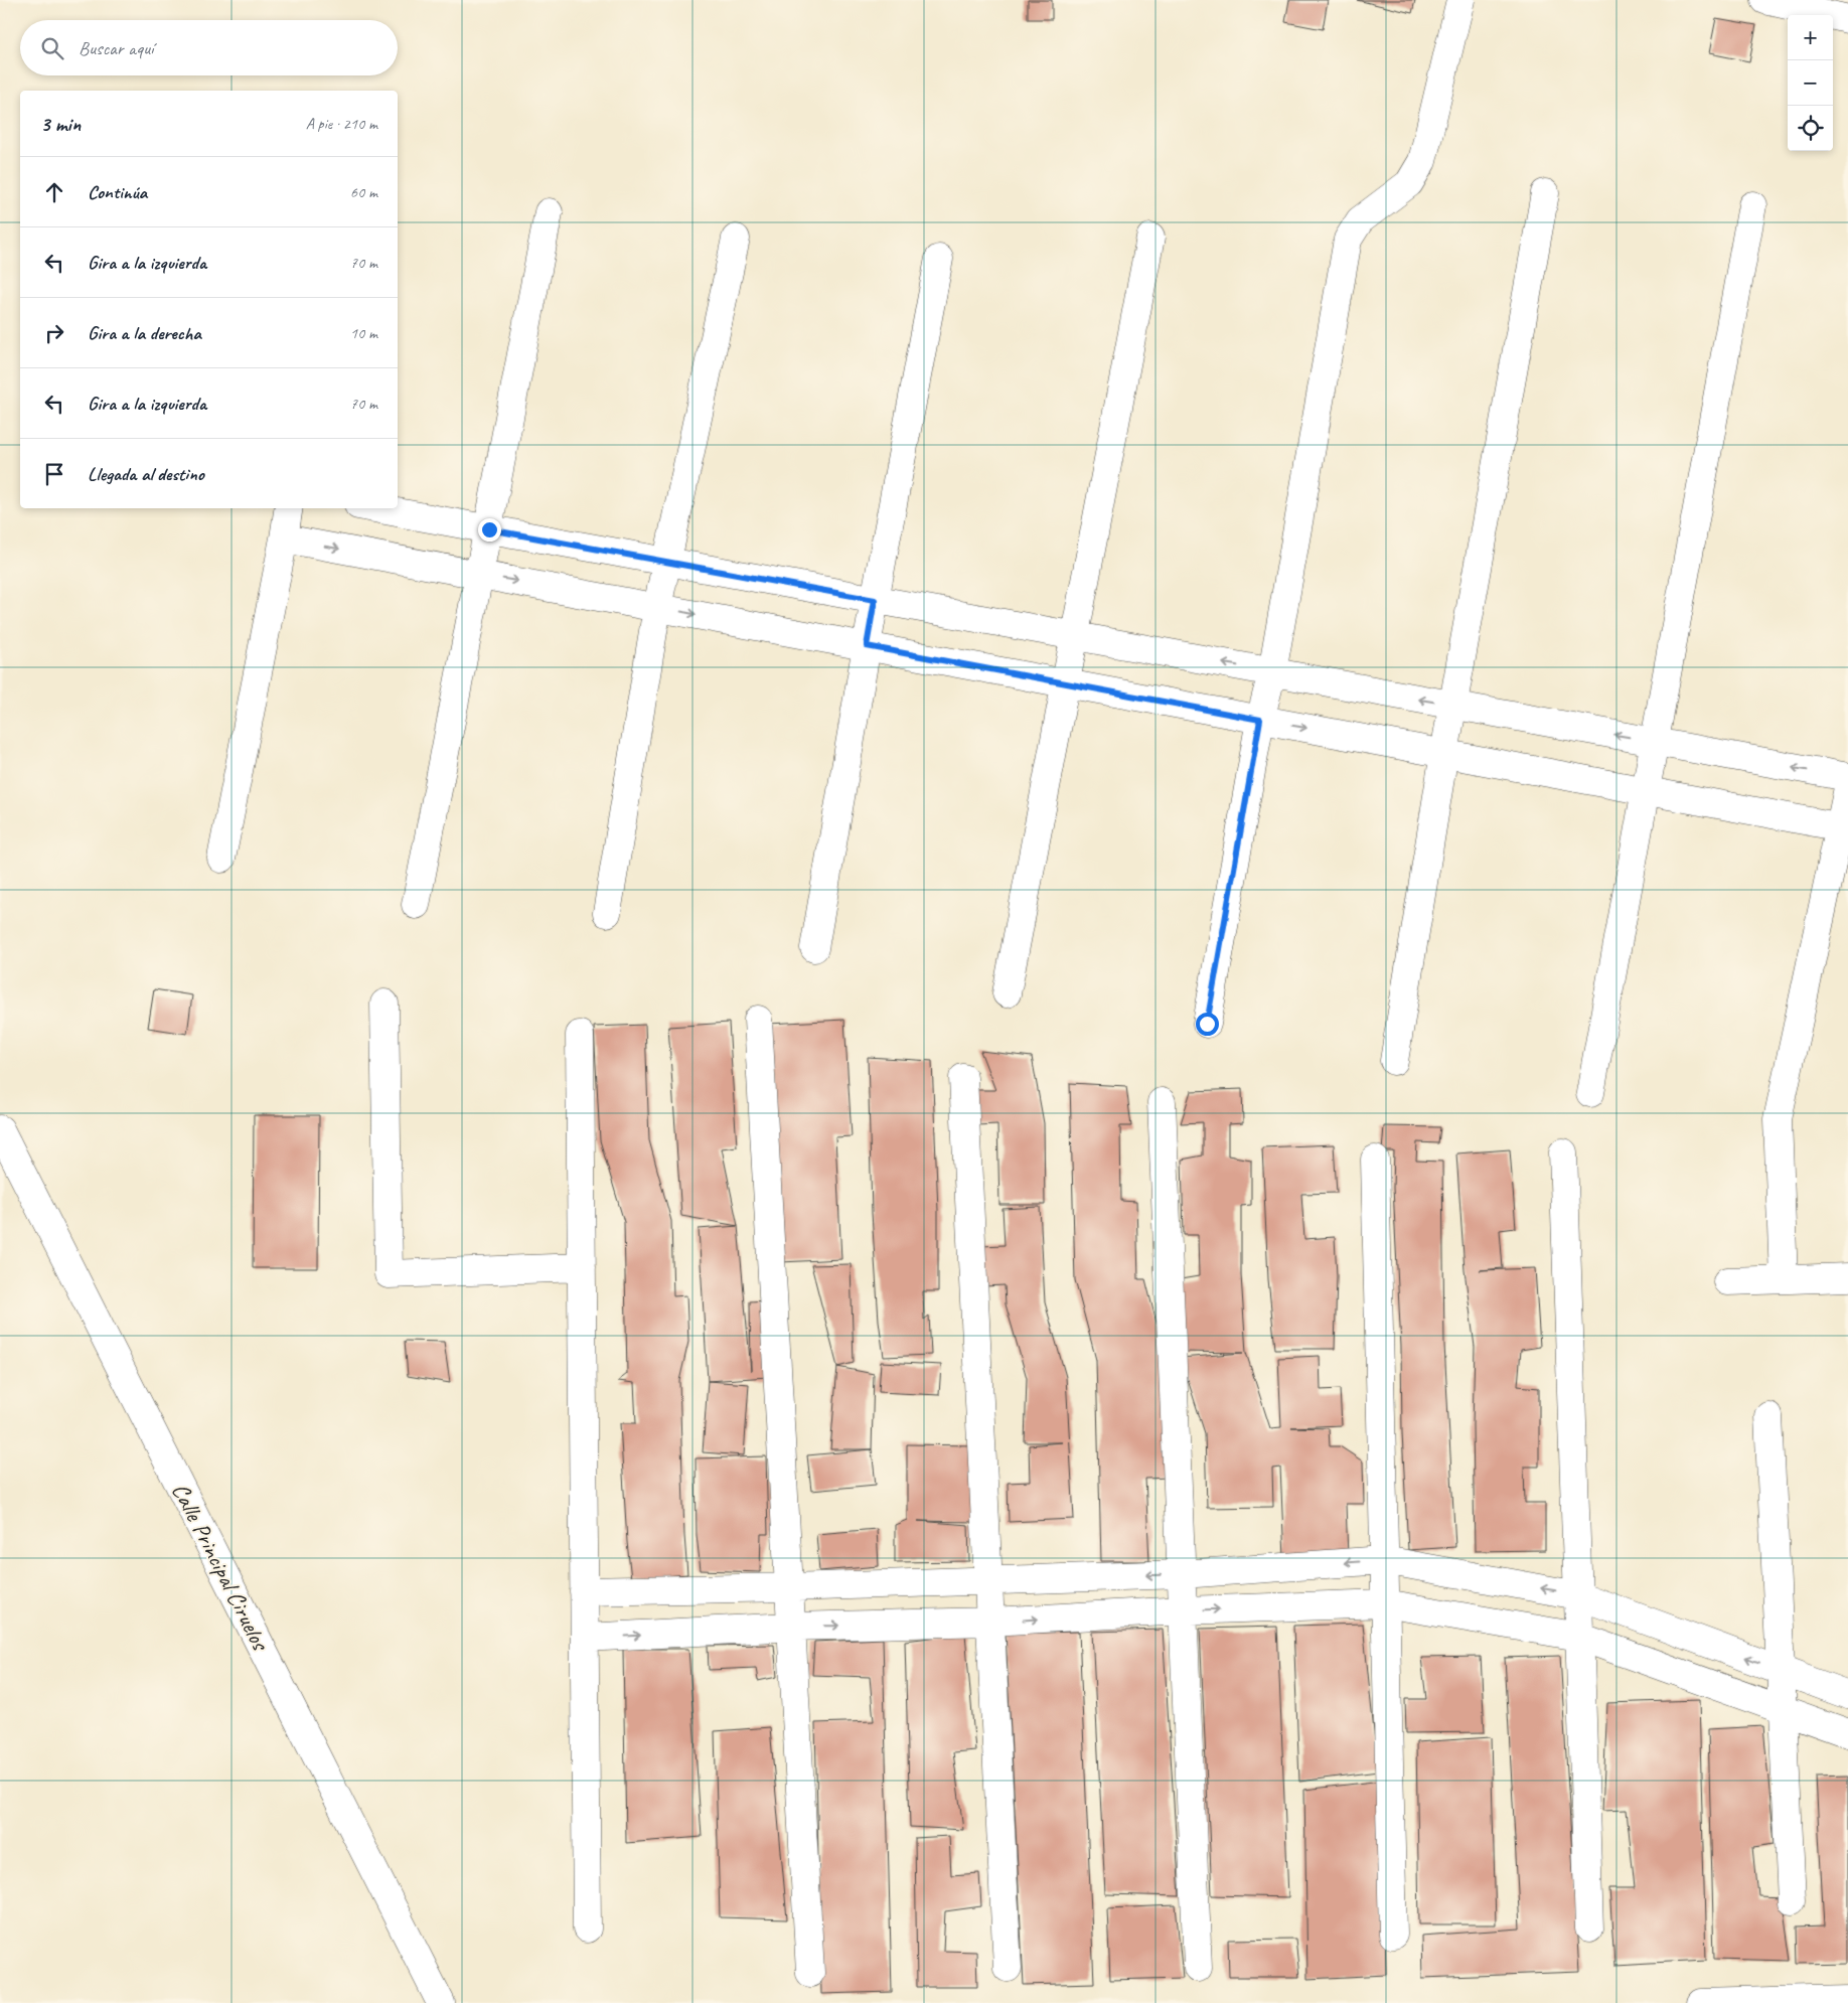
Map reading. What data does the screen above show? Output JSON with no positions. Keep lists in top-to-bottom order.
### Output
{
  "streets": {
    "street": ["Calle Principal Ciruelos"]
  },
  "page": {
    "map_buttons": ["+", "−"],
    "search": "Buscar aquí",
    "heading": ["3 min", "A pie · 210 m"],
    "list": [
      ["Continúa", "60 m"],
      ["Gira a la izquierda", "70 m"],
      ["Gira a la derecha", "10 m"],
      ["Gira a la izquierda", "70 m"],
      "Llegada al destino"
    ]
  }
}
